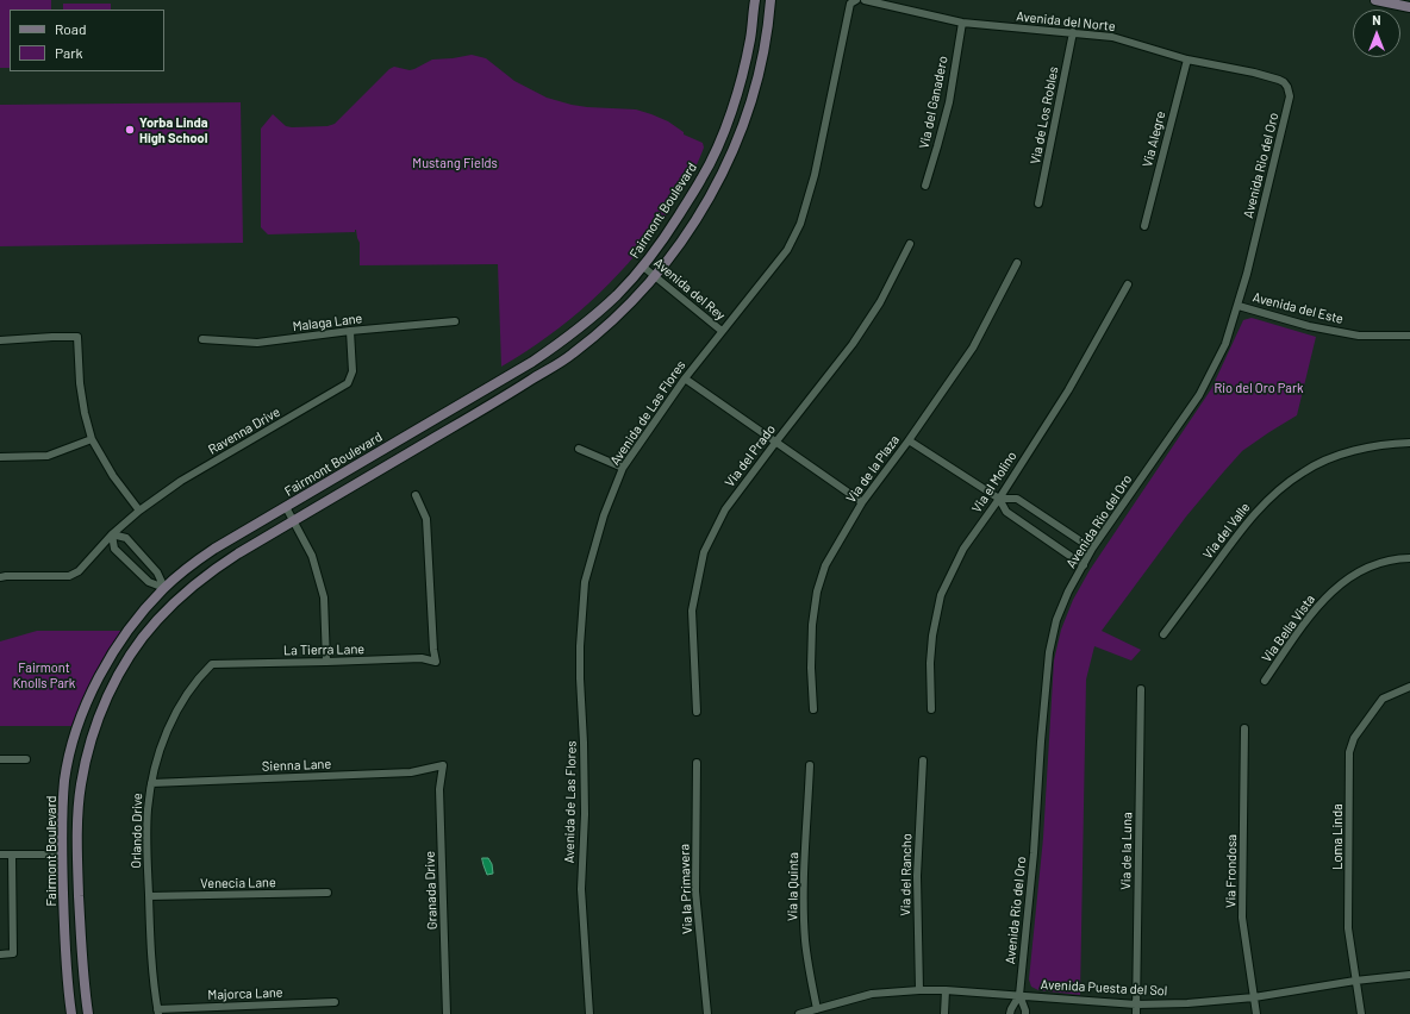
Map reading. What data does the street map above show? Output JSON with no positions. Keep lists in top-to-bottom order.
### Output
{
  "streets": {
    "main road": ["Fairmont Boulevard"],
    "street": [
      "Avenida del Norte",
      "Via del Ganadero",
      "Via de Los Robles",
      "Via Alegre",
      "Avenida Rio del Oro",
      "Avenida del Rey",
      "Avenida del Este",
      "Malaga Lane",
      "Avenida de Las Flores",
      "Ravenna Drive",
      "Via del Prado",
      "Via de la Plaza",
      "Via el Molino",
      "Via del Valle",
      "Via Bella Vista",
      "La Tierra Lane",
      "Sienna Lane",
      "Orlando Drive",
      "Loma Linda",
      "Via de la Luna",
      "Via Frondosa",
      "Via del Rancho",
      "Venecia Lane",
      "Via la Quinta",
      "Via la Primavera",
      "Granada Drive",
      "Avenida Puesta del Sol",
      "Majorca Lane"
    ]
  },
  "crossings": [
    ["Avenida del Norte", "Via del Ganadero"],
    ["Avenida del Norte", "Via de Los Robles"],
    ["Avenida del Norte", "Via Alegre"],
    ["Avenida del Norte", "Avenida Rio del Oro"],
    ["Avenida Rio del Oro", "Avenida del Este"],
    ["Avenida Rio del Oro", "Avenida Puesta del Sol"],
    ["Fairmont Boulevard", "Avenida del Rey"],
    ["Avenida del Rey", "Avenida de Las Flores"],
    ["Malaga Lane", "Ravenna Drive"],
    ["La Tierra Lane", "Orlando Drive"],
    ["Sienna Lane", "Orlando Drive"],
    ["Sienna Lane", "Granada Drive"],
    ["Orlando Drive", "Venecia Lane"],
    ["Orlando Drive", "Majorca Lane"],
    ["Loma Linda", "Avenida Puesta del Sol"],
    ["Via de la Luna", "Avenida Puesta del Sol"],
    ["Via Frondosa", "Avenida Puesta del Sol"],
    ["Via del Rancho", "Avenida Puesta del Sol"],
    ["Via la Quinta", "Avenida Puesta del Sol"]
  ],
  "parks": ["Mustang Fields", "Rio del Oro Park", "Fairmont Knolls Park"],
  "places": ["Yorba Linda High School"],
  "legend": ["Road", "Park"],
  "north": "top"
}
